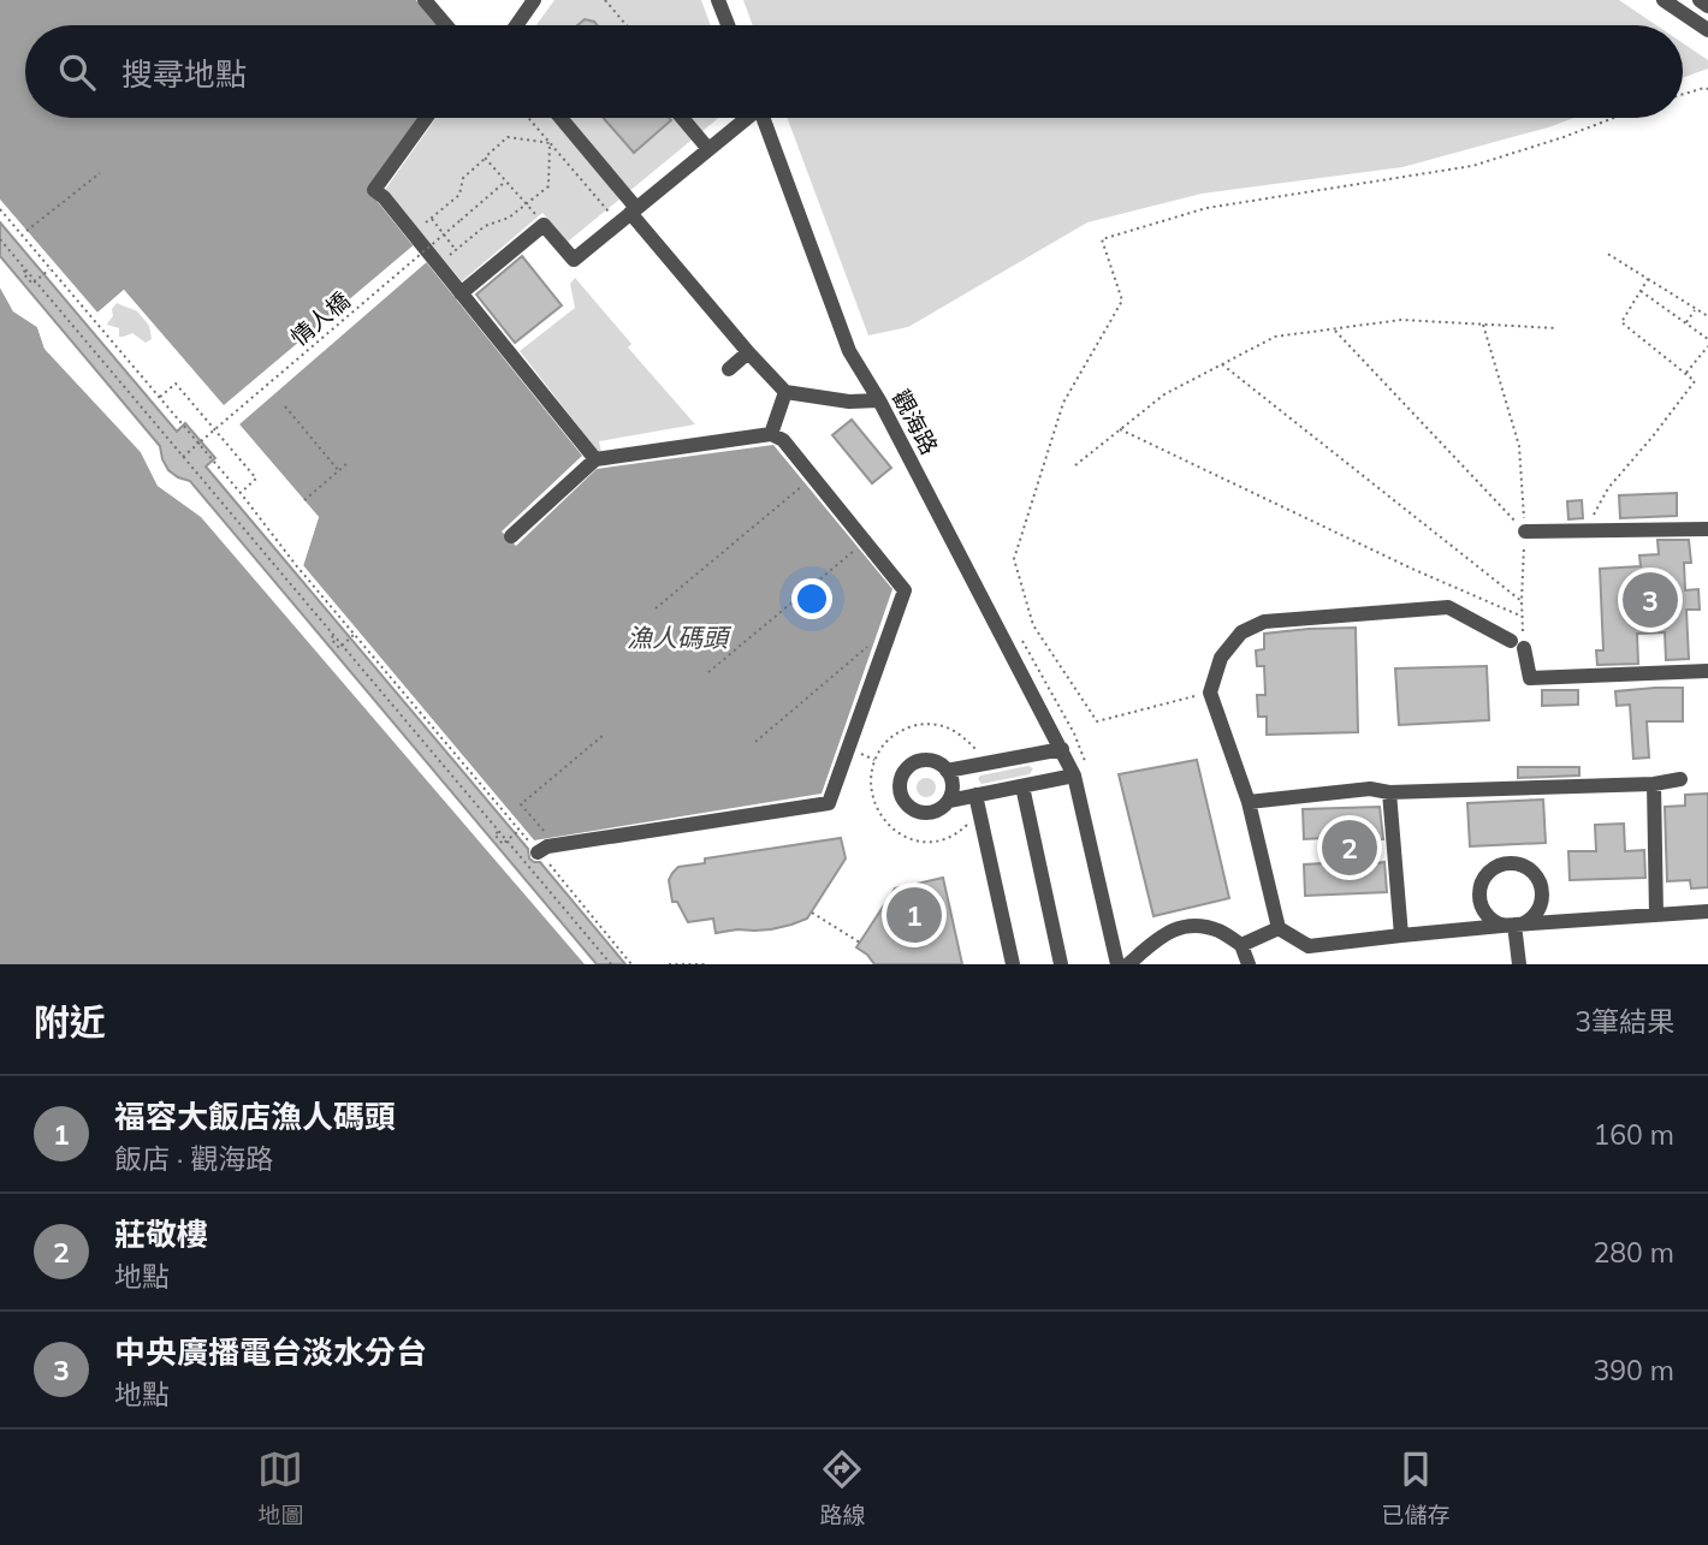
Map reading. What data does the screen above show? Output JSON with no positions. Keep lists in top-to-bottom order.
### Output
{
  "streets": {
    "street": ["觀海路"],
    "path": ["情人橋"]
  },
  "water": ["漁人碼頭"],
  "page": {
    "search": "搜尋地點",
    "pins": ["3", "2", "1"],
    "heading": ["附近", "3筆結果"],
    "list": [
      {
        "mark": "1",
        "name": "福容大飯店漁人碼頭",
        "note": "飯店 · 觀海路",
        "value": "160 m"
      },
      {
        "mark": "2",
        "name": "莊敬樓",
        "note": "地點",
        "value": "280 m"
      },
      {
        "mark": "3",
        "name": "中央廣播電台淡水分台",
        "note": "地點",
        "value": "390 m"
      }
    ],
    "nav": ["地圖", "路線", "已儲存"]
  }
}
